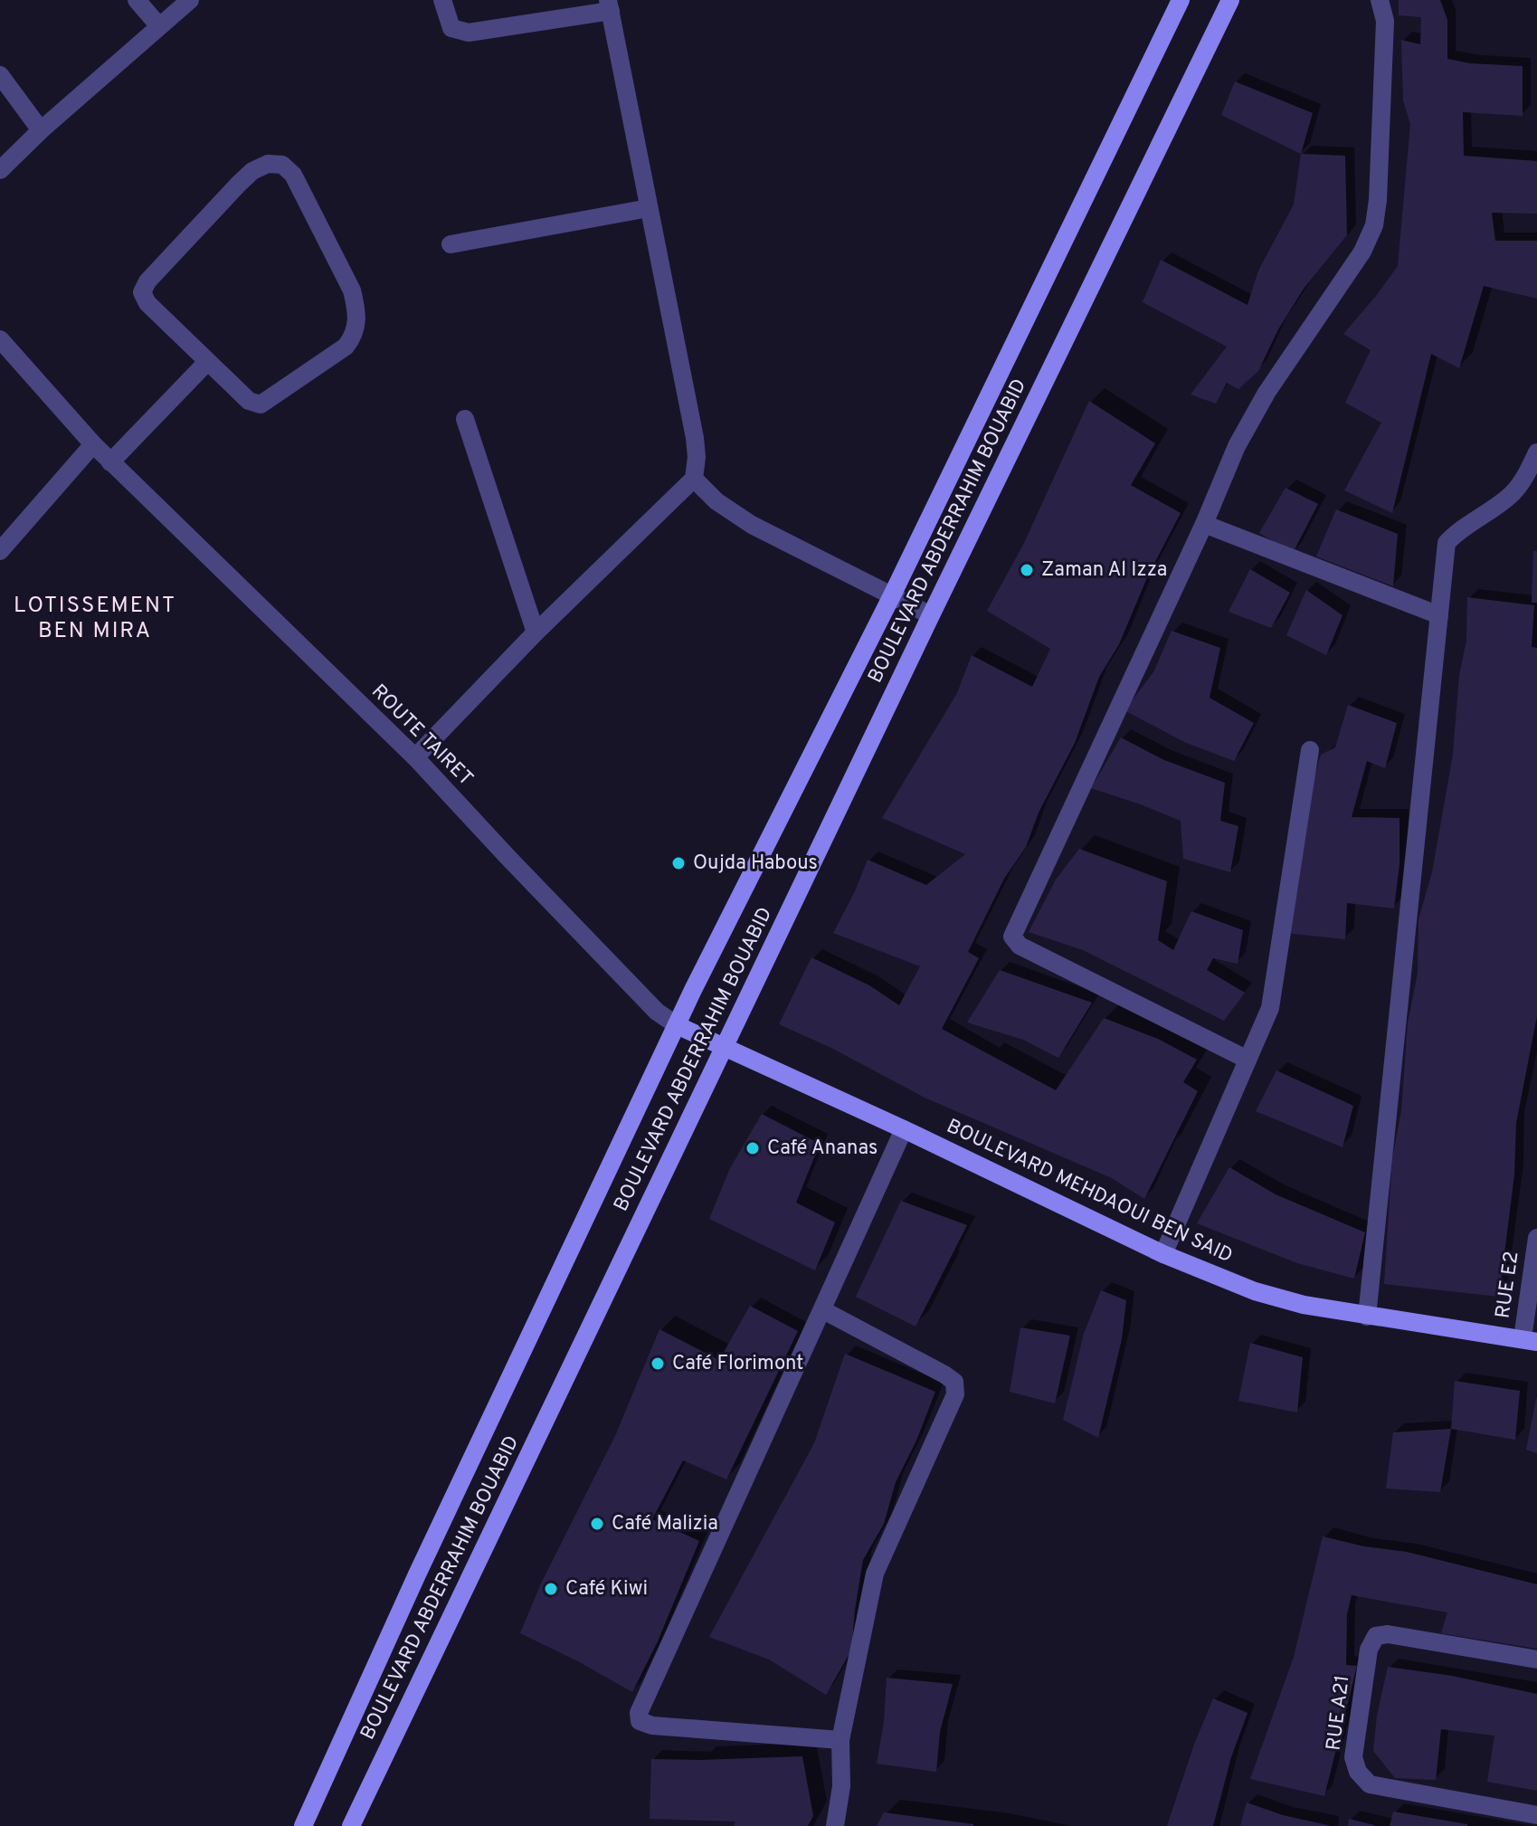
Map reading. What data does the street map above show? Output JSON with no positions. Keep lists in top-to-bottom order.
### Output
{
  "streets": {
    "main road": ["BOULEVARD ABDERRAHIM BOUABID", "ROUTE TAIRET", "BOULEVARD MEHDAOUI BEN SAID"],
    "street": ["RUE E2", "RUE A21"]
  },
  "crossings": [
    ["BOULEVARD ABDERRAHIM BOUABID", "ROUTE TAIRET"],
    ["BOULEVARD ABDERRAHIM BOUABID", "BOULEVARD MEHDAOUI BEN SAID"],
    ["ROUTE TAIRET", "BOULEVARD MEHDAOUI BEN SAID"],
    ["BOULEVARD MEHDAOUI BEN SAID", "RUE E2"]
  ],
  "districts": ["LOTISSEMENT BEN MIRA"],
  "places": [
    "Zaman Al Izza",
    "Oujda Habous",
    "Café Ananas",
    "Café Florimont",
    "Café Malizia",
    "Café Kiwi"
  ]
}
